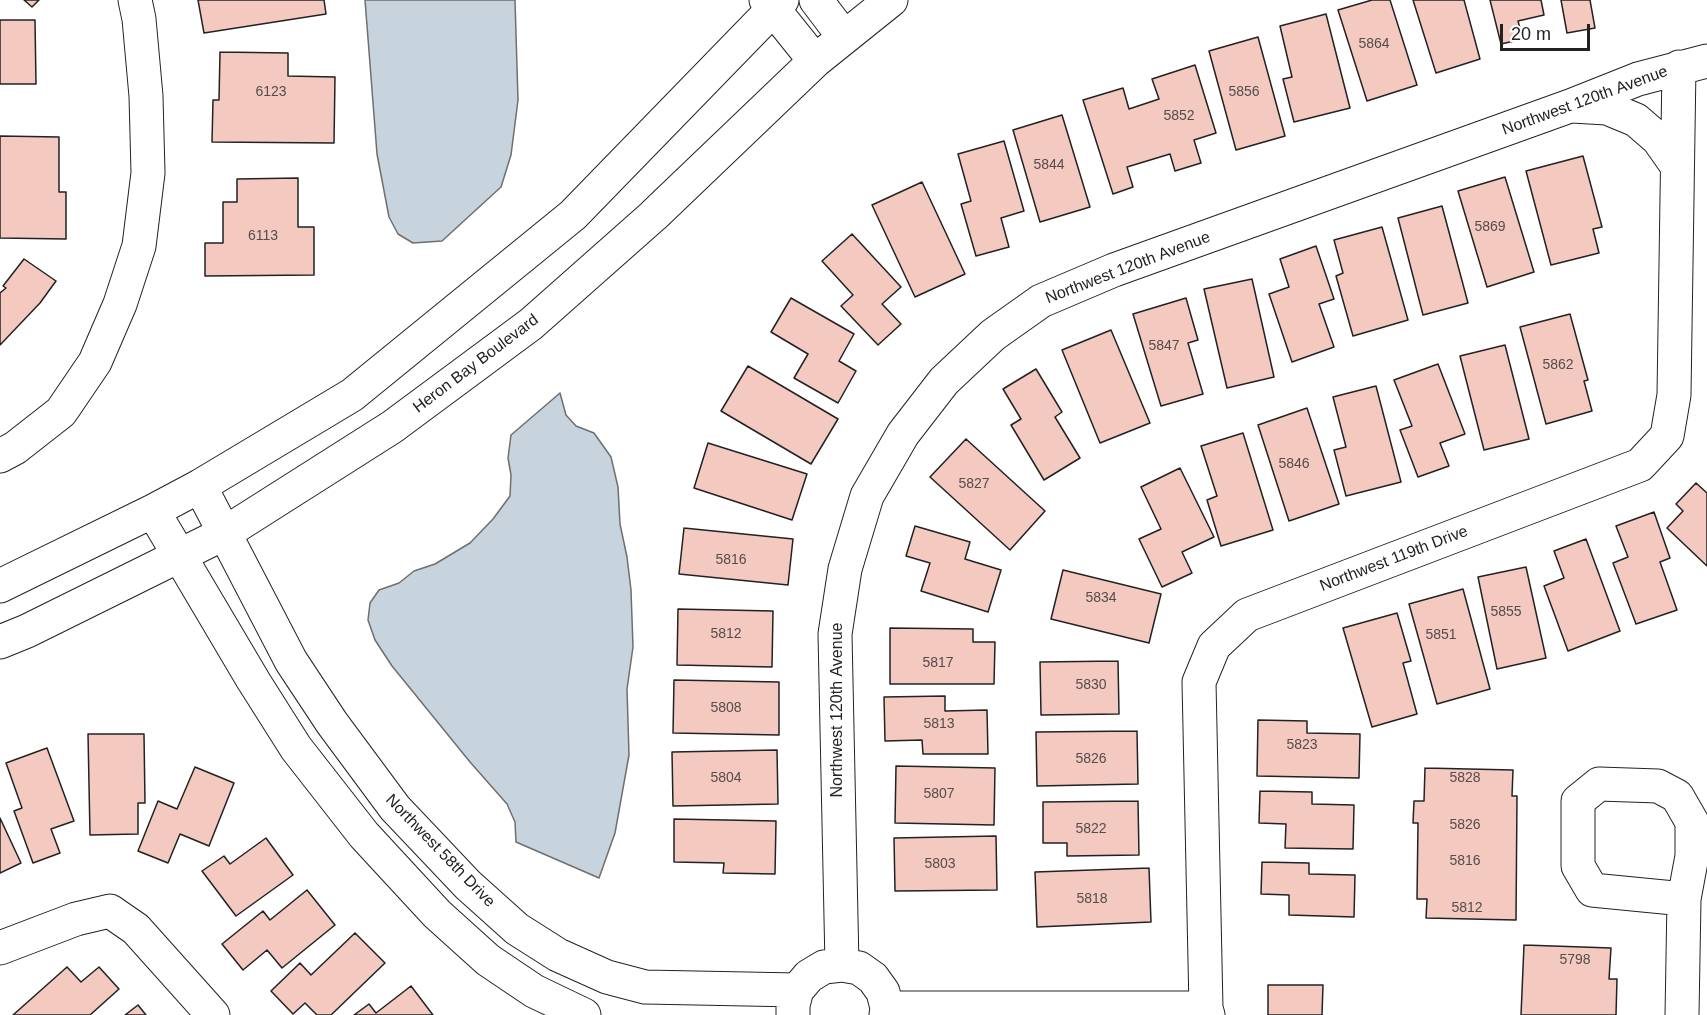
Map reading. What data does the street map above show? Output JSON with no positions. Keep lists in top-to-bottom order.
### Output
{
  "streets": {
    "street": [
      "Northwest 120th Avenue",
      "Heron Bay Boulevard",
      "Northwest 119th Drive",
      "Northwest 58th Drive"
    ]
  },
  "crossings": [
    ["Northwest 120th Avenue", "Northwest 119th Drive"],
    ["Heron Bay Boulevard", "Northwest 58th Drive"]
  ],
  "house_numbers": [
    "5864",
    "6123",
    "5856",
    "5852",
    "5844",
    "5869",
    "6113",
    "5847",
    "5862",
    "5846",
    "5827",
    "5816",
    "5834",
    "5855",
    "5812",
    "5851",
    "5817",
    "5830",
    "5808",
    "5813",
    "5823",
    "5826",
    "5804",
    "5828",
    "5807",
    "5826",
    "5822",
    "5816",
    "5803",
    "5818",
    "5812",
    "5798"
  ],
  "scale_bar": "20 m"
}
